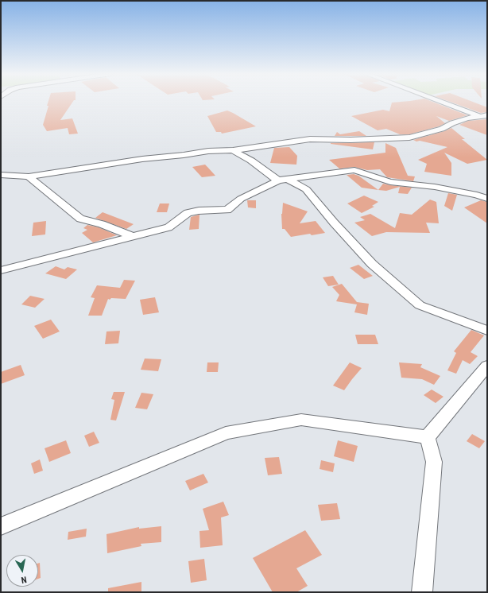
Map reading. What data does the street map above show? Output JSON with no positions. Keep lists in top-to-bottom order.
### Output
{
  "north": "bottom"
}
